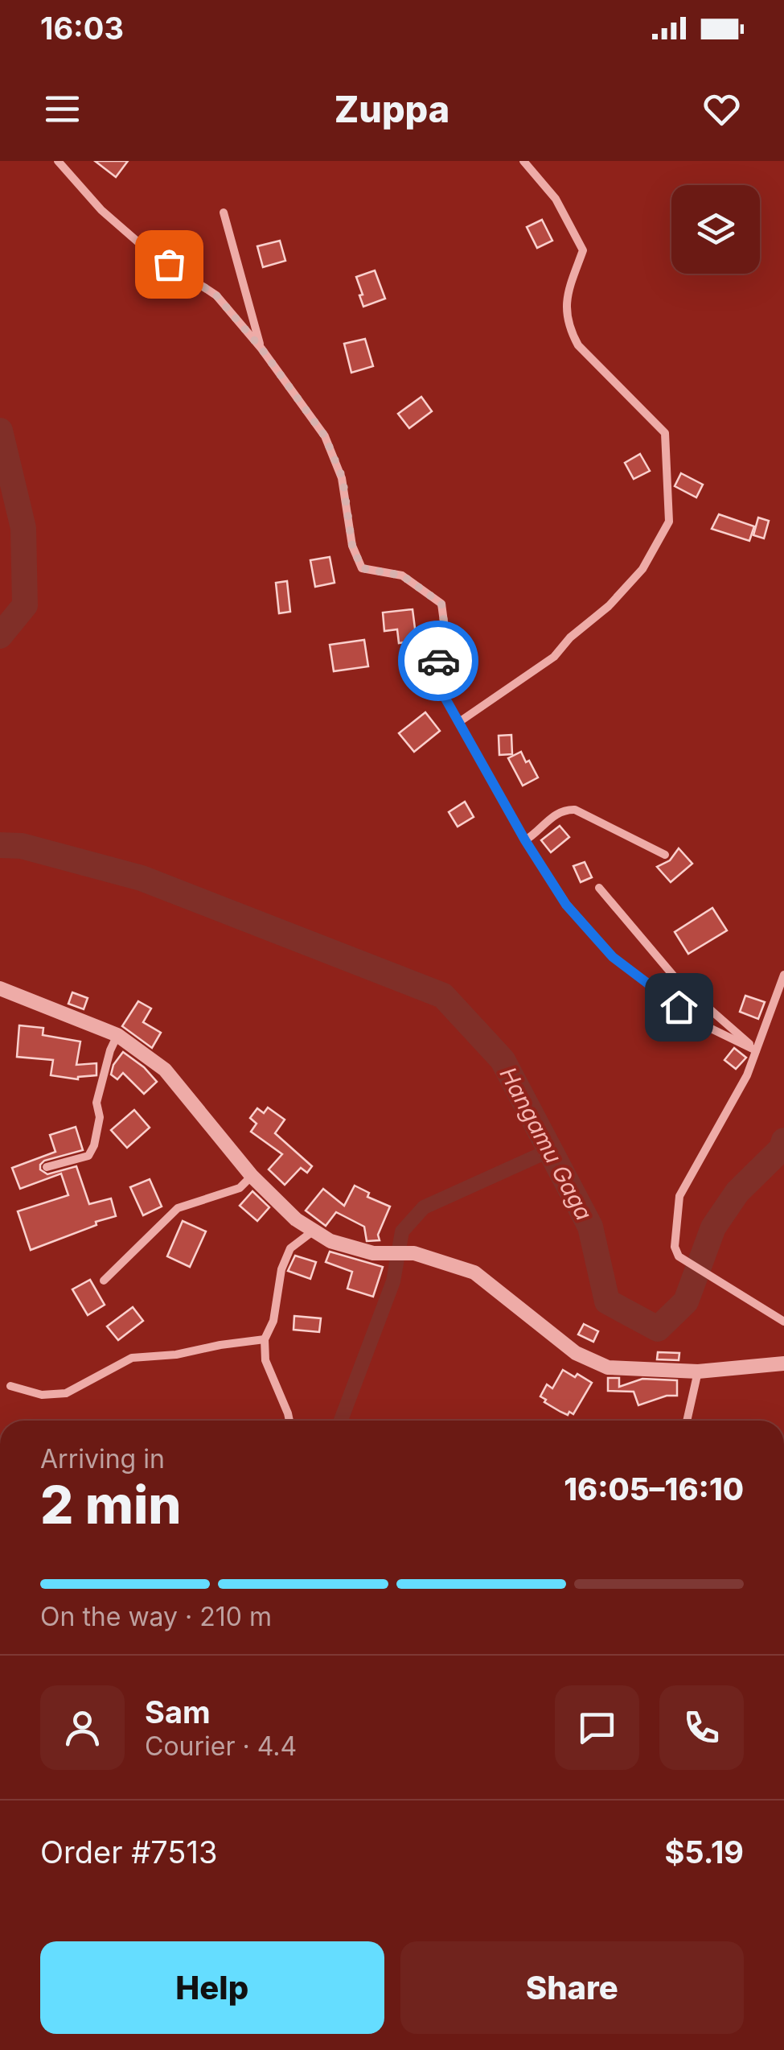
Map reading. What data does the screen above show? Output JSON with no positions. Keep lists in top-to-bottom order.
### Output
{
  "water": ["Hangamu Gaga"],
  "page": {
    "status": "16:03",
    "header": "Zuppa",
    "heading": ["2 min", "Arriving in", "16:05–16:10"],
    "panel": [
      "Sam",
      "Courier · 4.4",
      "Order #7513",
      "$5.19"
    ],
    "bar": "On the way · 210 m",
    "buttons": ["Help", "Share"]
  }
}
